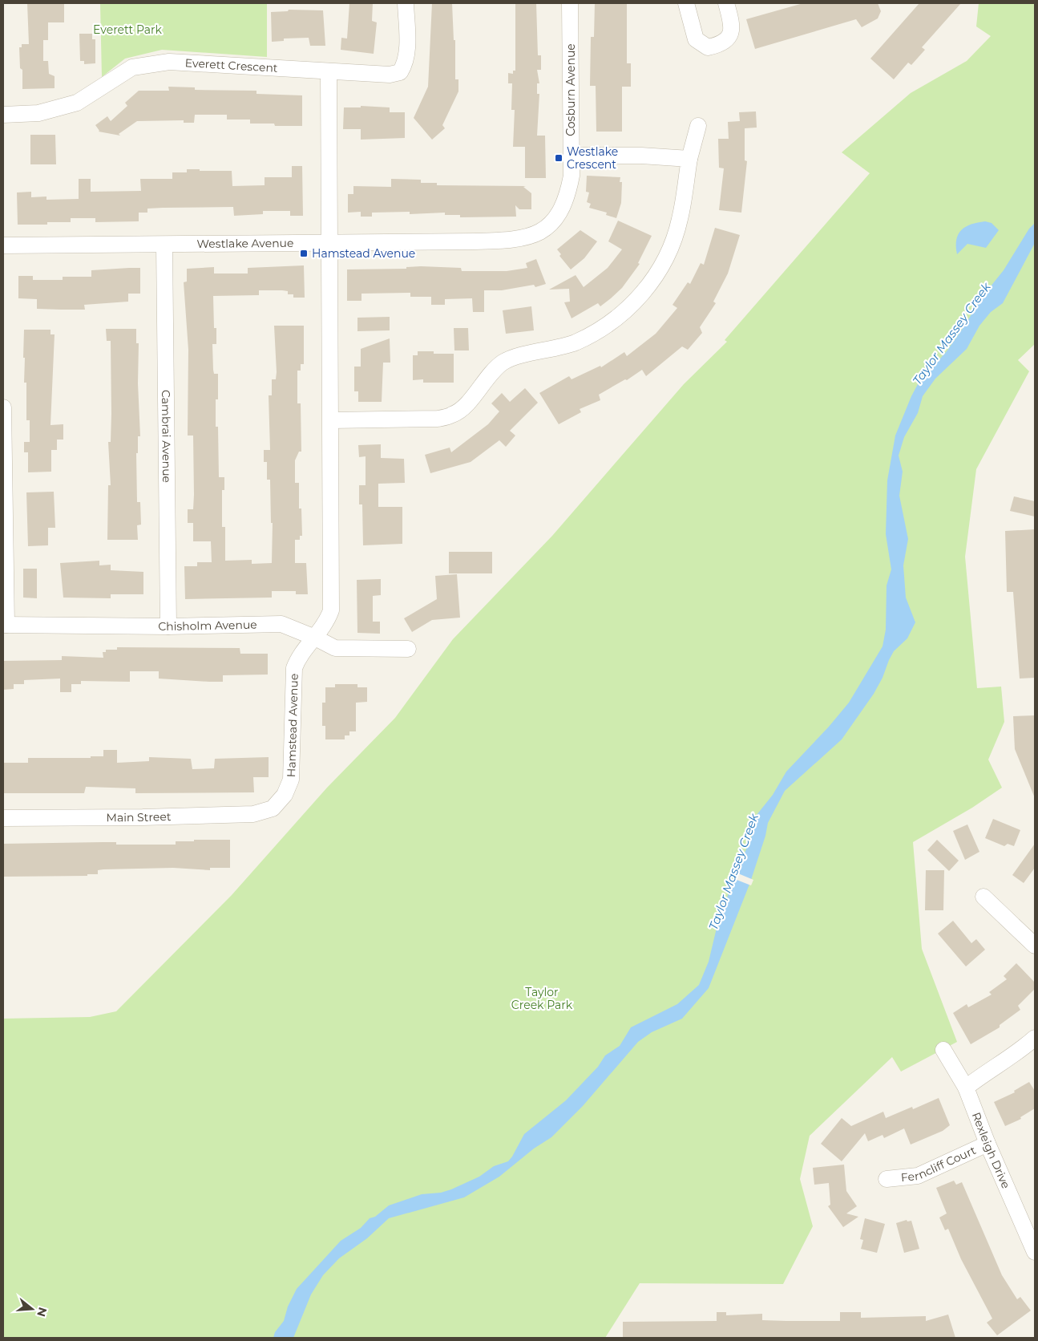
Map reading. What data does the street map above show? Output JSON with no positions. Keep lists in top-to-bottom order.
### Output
{
  "streets": {
    "street": [
      "Everett Crescent",
      "Cosburn Avenue",
      "Westlake Avenue",
      "Cambrai Avenue",
      "Chisholm Avenue",
      "Hamstead Avenue",
      "Main Street",
      "Rexleigh Drive",
      "Ferncliff Court"
    ]
  },
  "crossings": [
    ["Everett Crescent", "Hamstead Avenue"],
    ["Cosburn Avenue", "Westlake Avenue"],
    ["Westlake Avenue", "Cambrai Avenue"],
    ["Westlake Avenue", "Hamstead Avenue"],
    ["Cambrai Avenue", "Chisholm Avenue"],
    ["Chisholm Avenue", "Hamstead Avenue"],
    ["Hamstead Avenue", "Main Street"],
    ["Rexleigh Drive", "Ferncliff Court"]
  ],
  "water": ["Taylor Massey Creek"],
  "parks": ["Everett Park", "Taylor Creek Park"],
  "places": {
    "transit": ["Westlake Crescent", "Hamstead Avenue"]
  },
  "north": "right"
}
